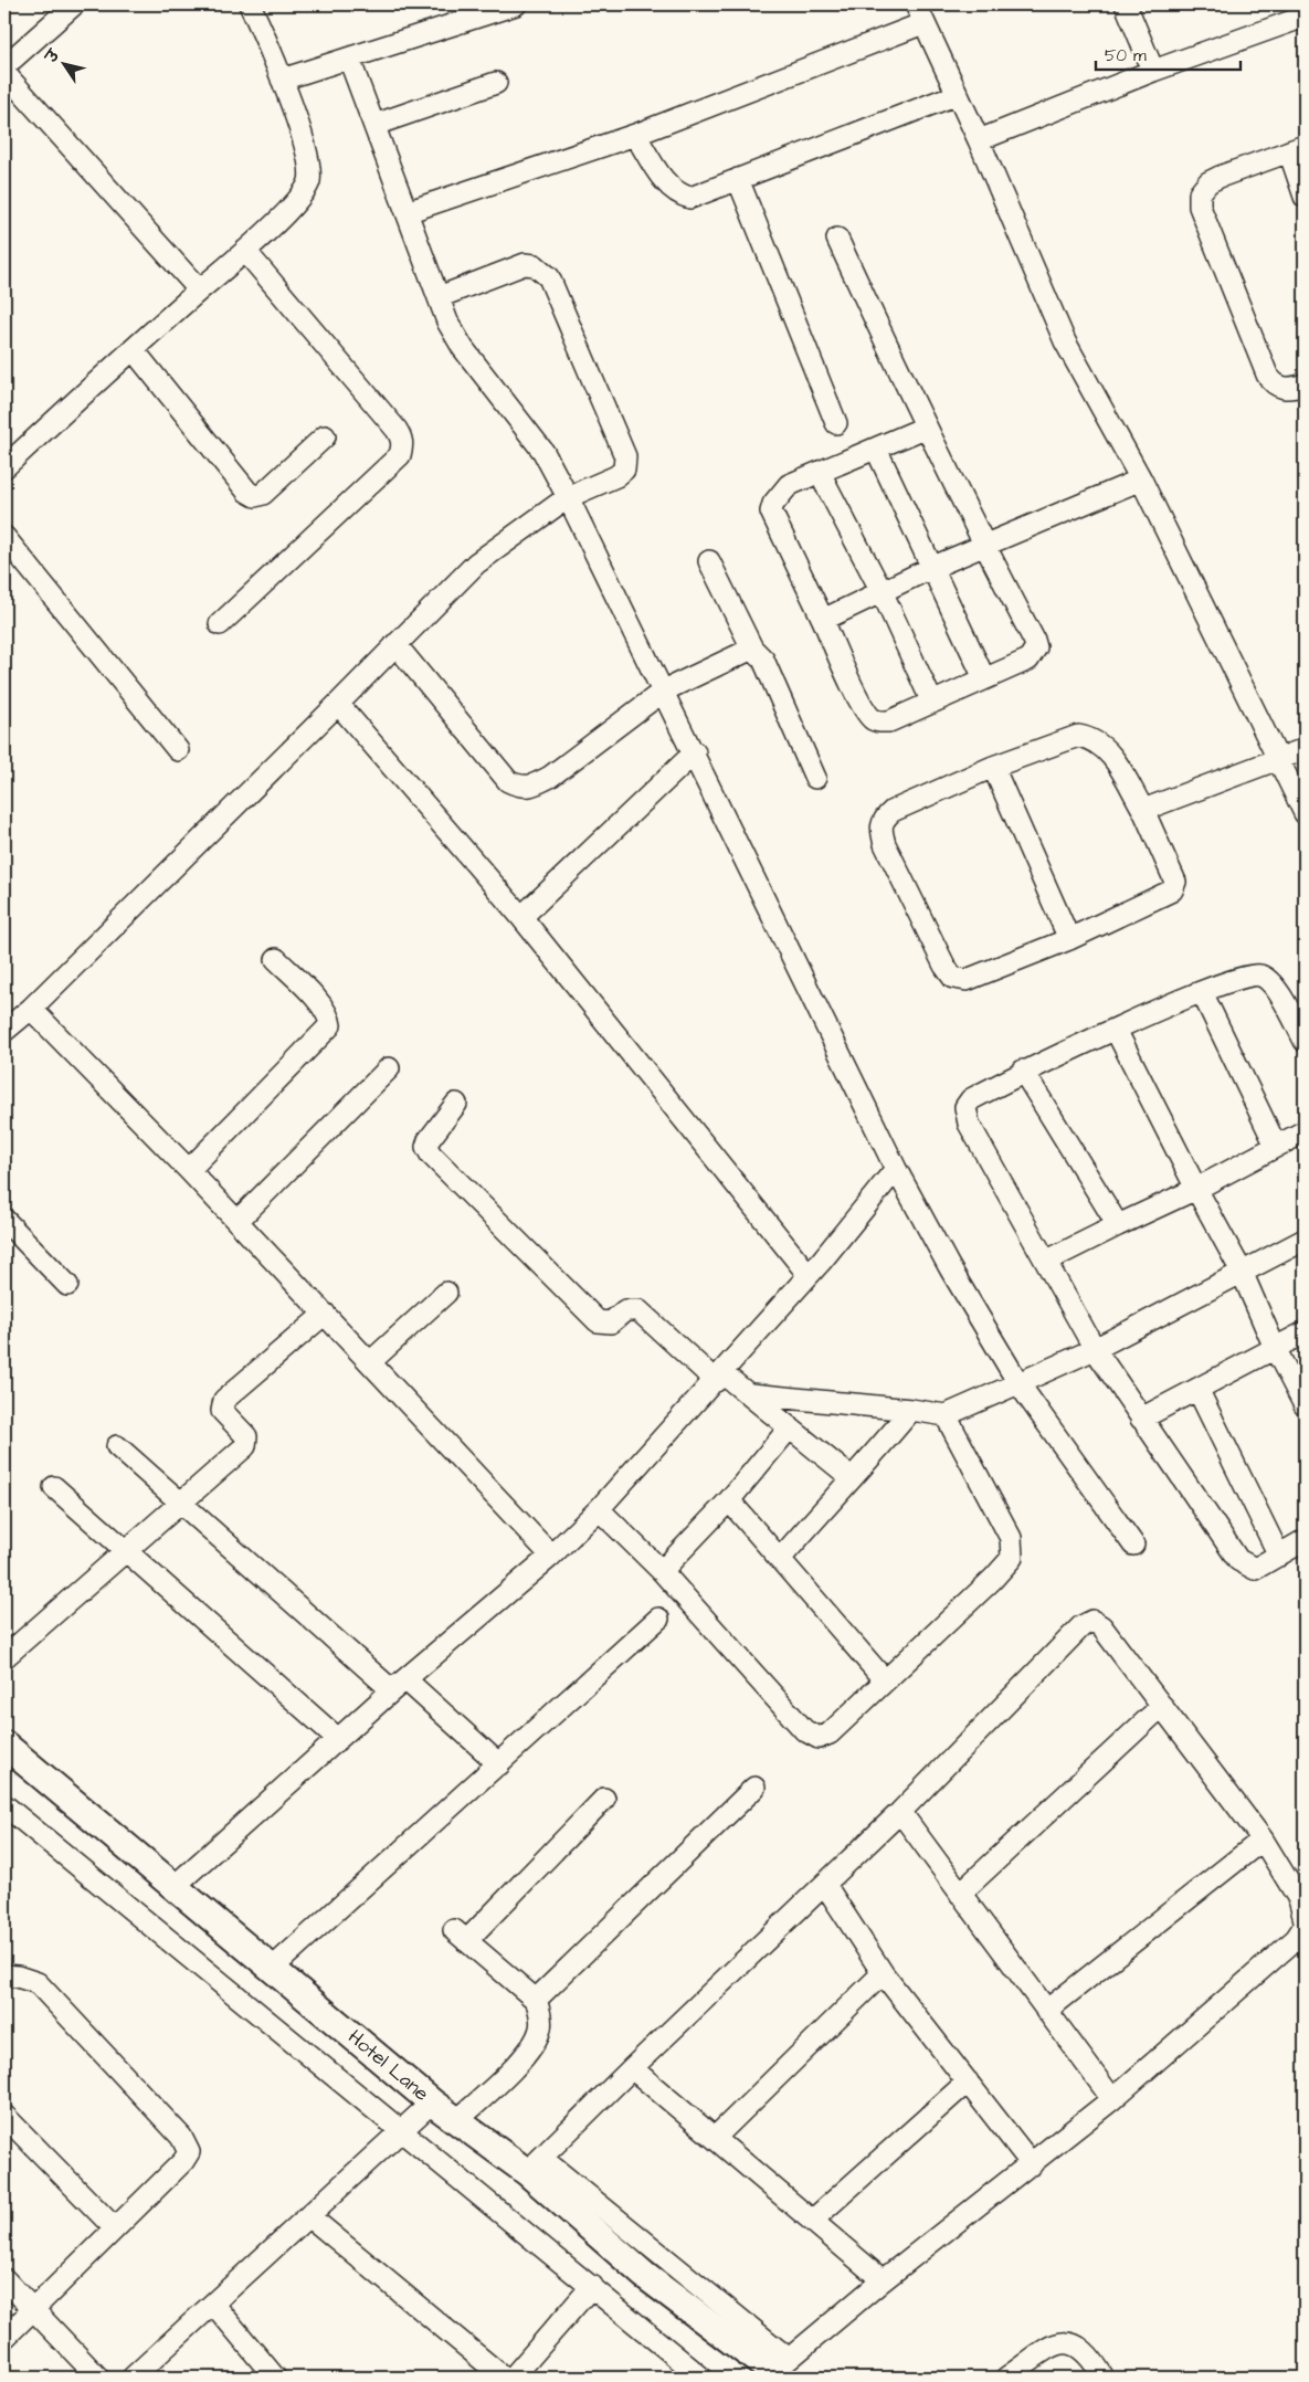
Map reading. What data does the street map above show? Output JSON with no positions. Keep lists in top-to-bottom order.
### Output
{
  "streets": {
    "street": ["Hotel Lane"]
  },
  "scale_bar": "50 m",
  "north": "top left"
}
